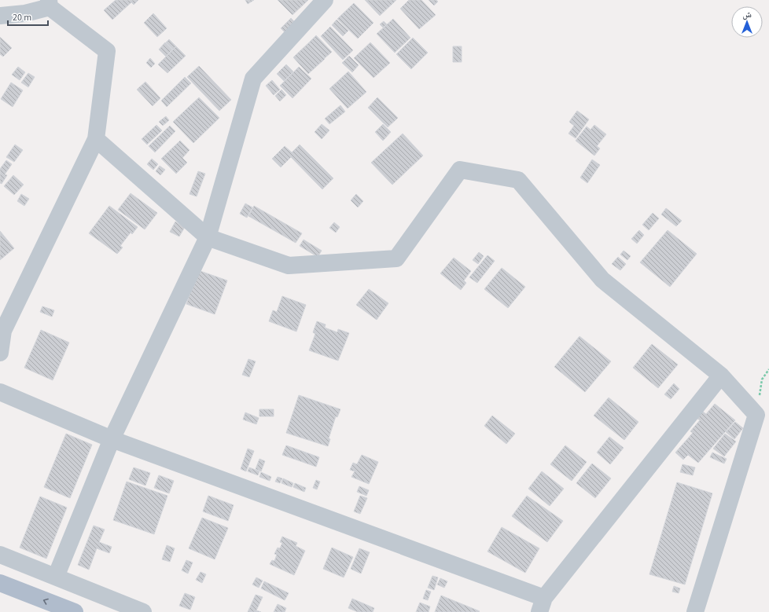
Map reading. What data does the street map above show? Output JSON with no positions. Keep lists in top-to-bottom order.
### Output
{
  "scale_bar": "20 m",
  "north": "top"
}
